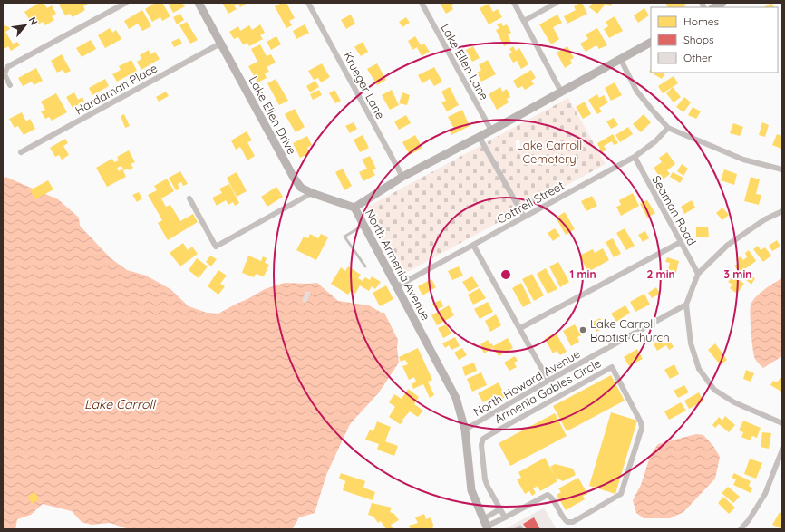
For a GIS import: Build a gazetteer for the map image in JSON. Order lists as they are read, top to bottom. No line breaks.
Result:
{"streets":{"main road":["Lake Ellen Drive","North Armenia Avenue"],"street":["Lake Ellen Lane","Krueger Lane","Hardaman Place","Cottrell Street","Seaman Road","North Howard Avenue","Armenia Gables Circle"]},"crossings":[["Lake Ellen Lane","North Armenia Avenue"],["Krueger Lane","North Armenia Avenue"],["Hardaman Place","Lake Ellen Drive"],["Lake Ellen Drive","North Armenia Avenue"],["Cottrell Street","Seaman Road"],["Cottrell Street","North Armenia Avenue"],["North Armenia Avenue","North Howard Avenue"],["North Armenia Avenue","Armenia Gables Circle"]],"water":["Lake Carroll"],"parks":["Lake Carroll Cemetery"],"places":["Lake Carroll Baptist Church"],"legend":["Homes","Shops","Other"],"north":"top right","rings":["1 min","2 min","3 min"]}
